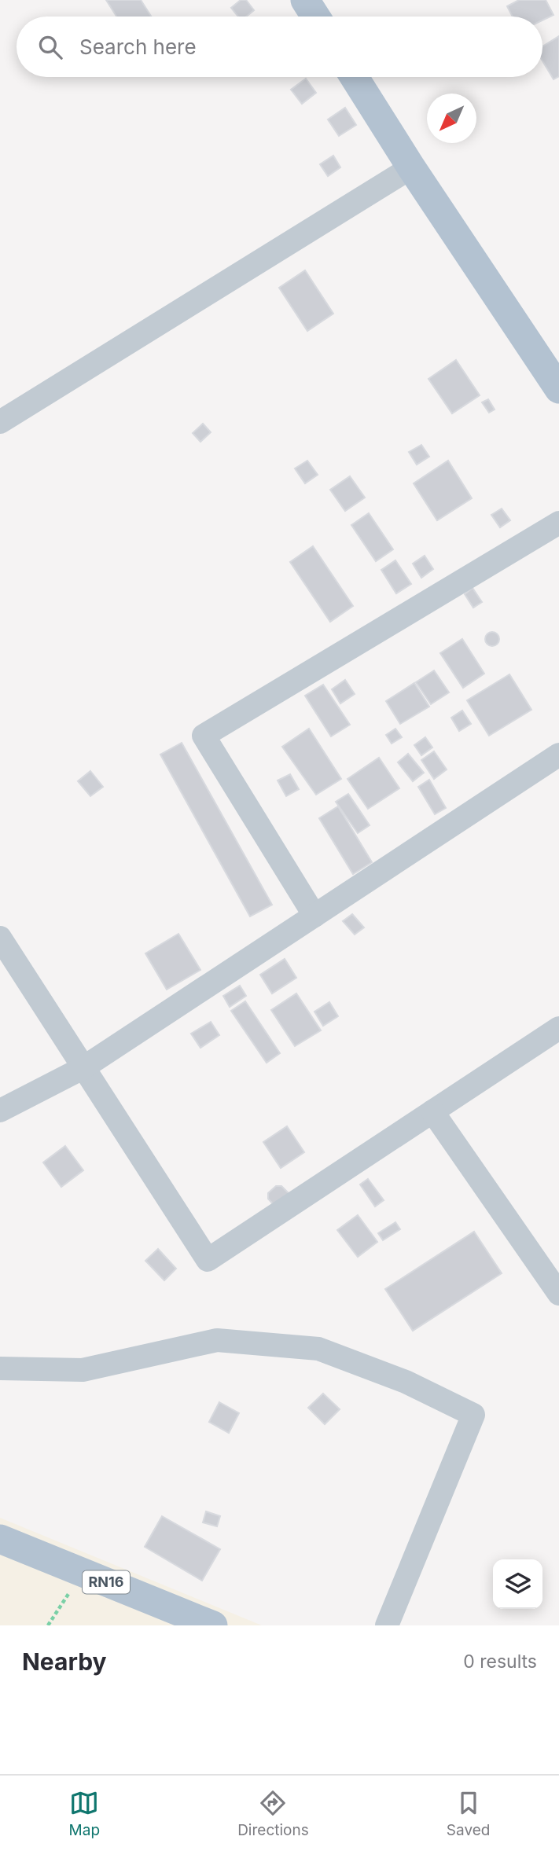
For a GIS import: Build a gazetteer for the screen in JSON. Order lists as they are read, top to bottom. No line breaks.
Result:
{"streets":{"main road":["RN16"]},"north":"bottom left","page":{"search":"Search here","heading":["Nearby","0 results"],"nav":["Map","Directions","Saved"]}}
